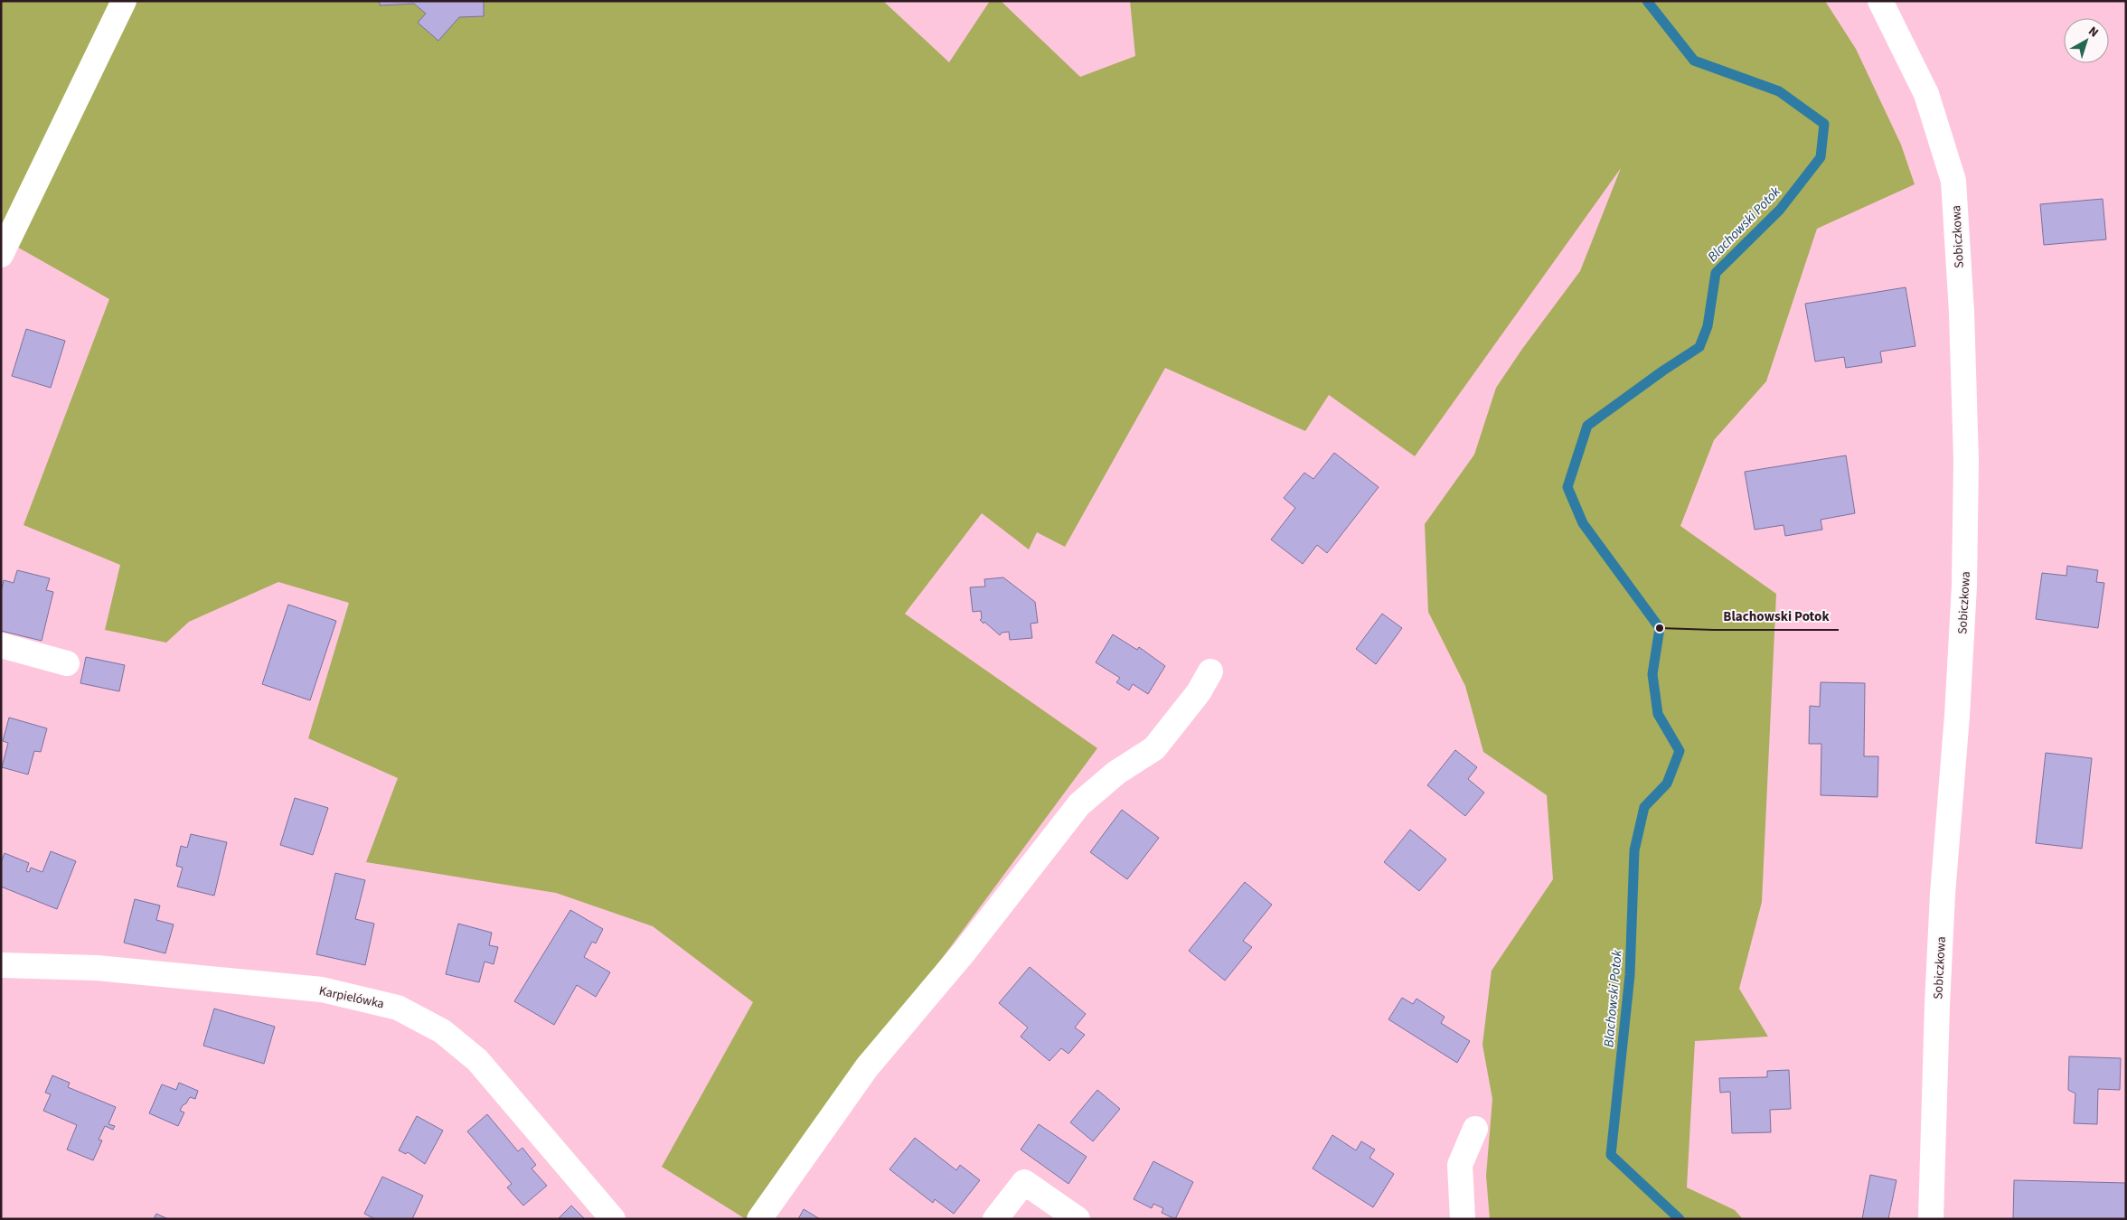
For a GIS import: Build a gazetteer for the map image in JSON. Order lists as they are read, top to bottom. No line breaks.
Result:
{"streets":{"street":["Sobiczkowa","Karpielówka"]},"water":["Blachowski Potok"],"places":["Blachowski Potok"],"north":"top right"}
